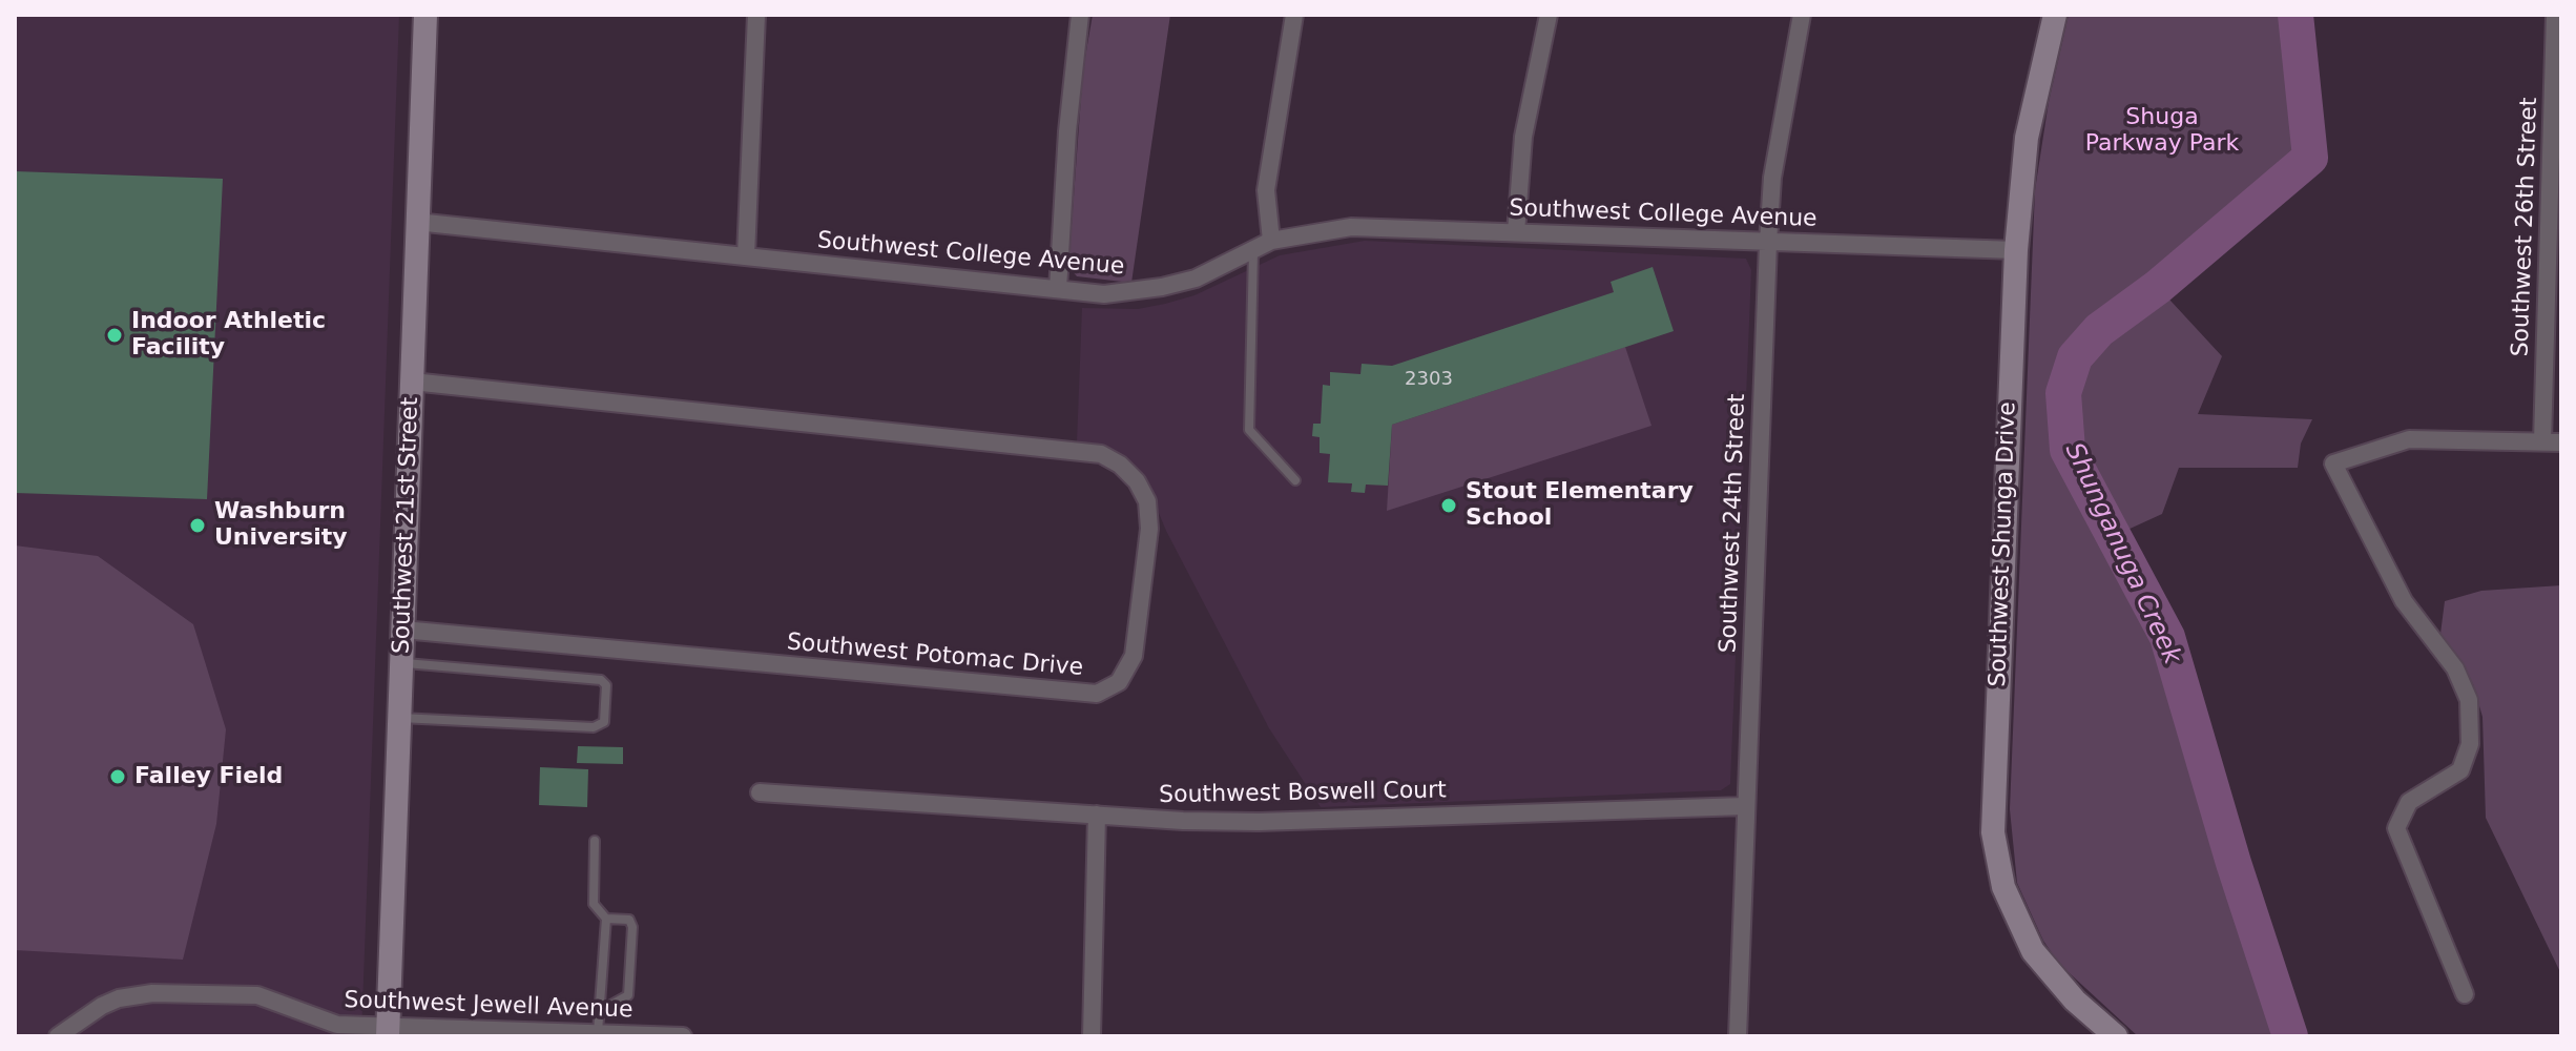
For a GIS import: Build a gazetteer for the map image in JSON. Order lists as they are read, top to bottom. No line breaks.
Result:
{"streets":{"street":["Southwest College Avenue","Southwest 26th Street","Southwest 24th Street","Southwest 21st Street","Southwest Shunga Drive","Southwest Potomac Drive","Southwest Boswell Court","Southwest Jewell Avenue"]},"crossings":[["Southwest College Avenue","Southwest 24th Street"],["Southwest College Avenue","Southwest 21st Street"],["Southwest College Avenue","Southwest Shunga Drive"],["Southwest 24th Street","Southwest Boswell Court"],["Southwest 21st Street","Southwest Potomac Drive"],["Southwest 21st Street","Southwest Jewell Avenue"]],"water":["Shunganuga Creek"],"parks":["Shuga Parkway Park"],"places":["Indoor Athletic Facility","Stout Elementary School","Washburn University","Falley Field"],"house_numbers":["2303"]}
